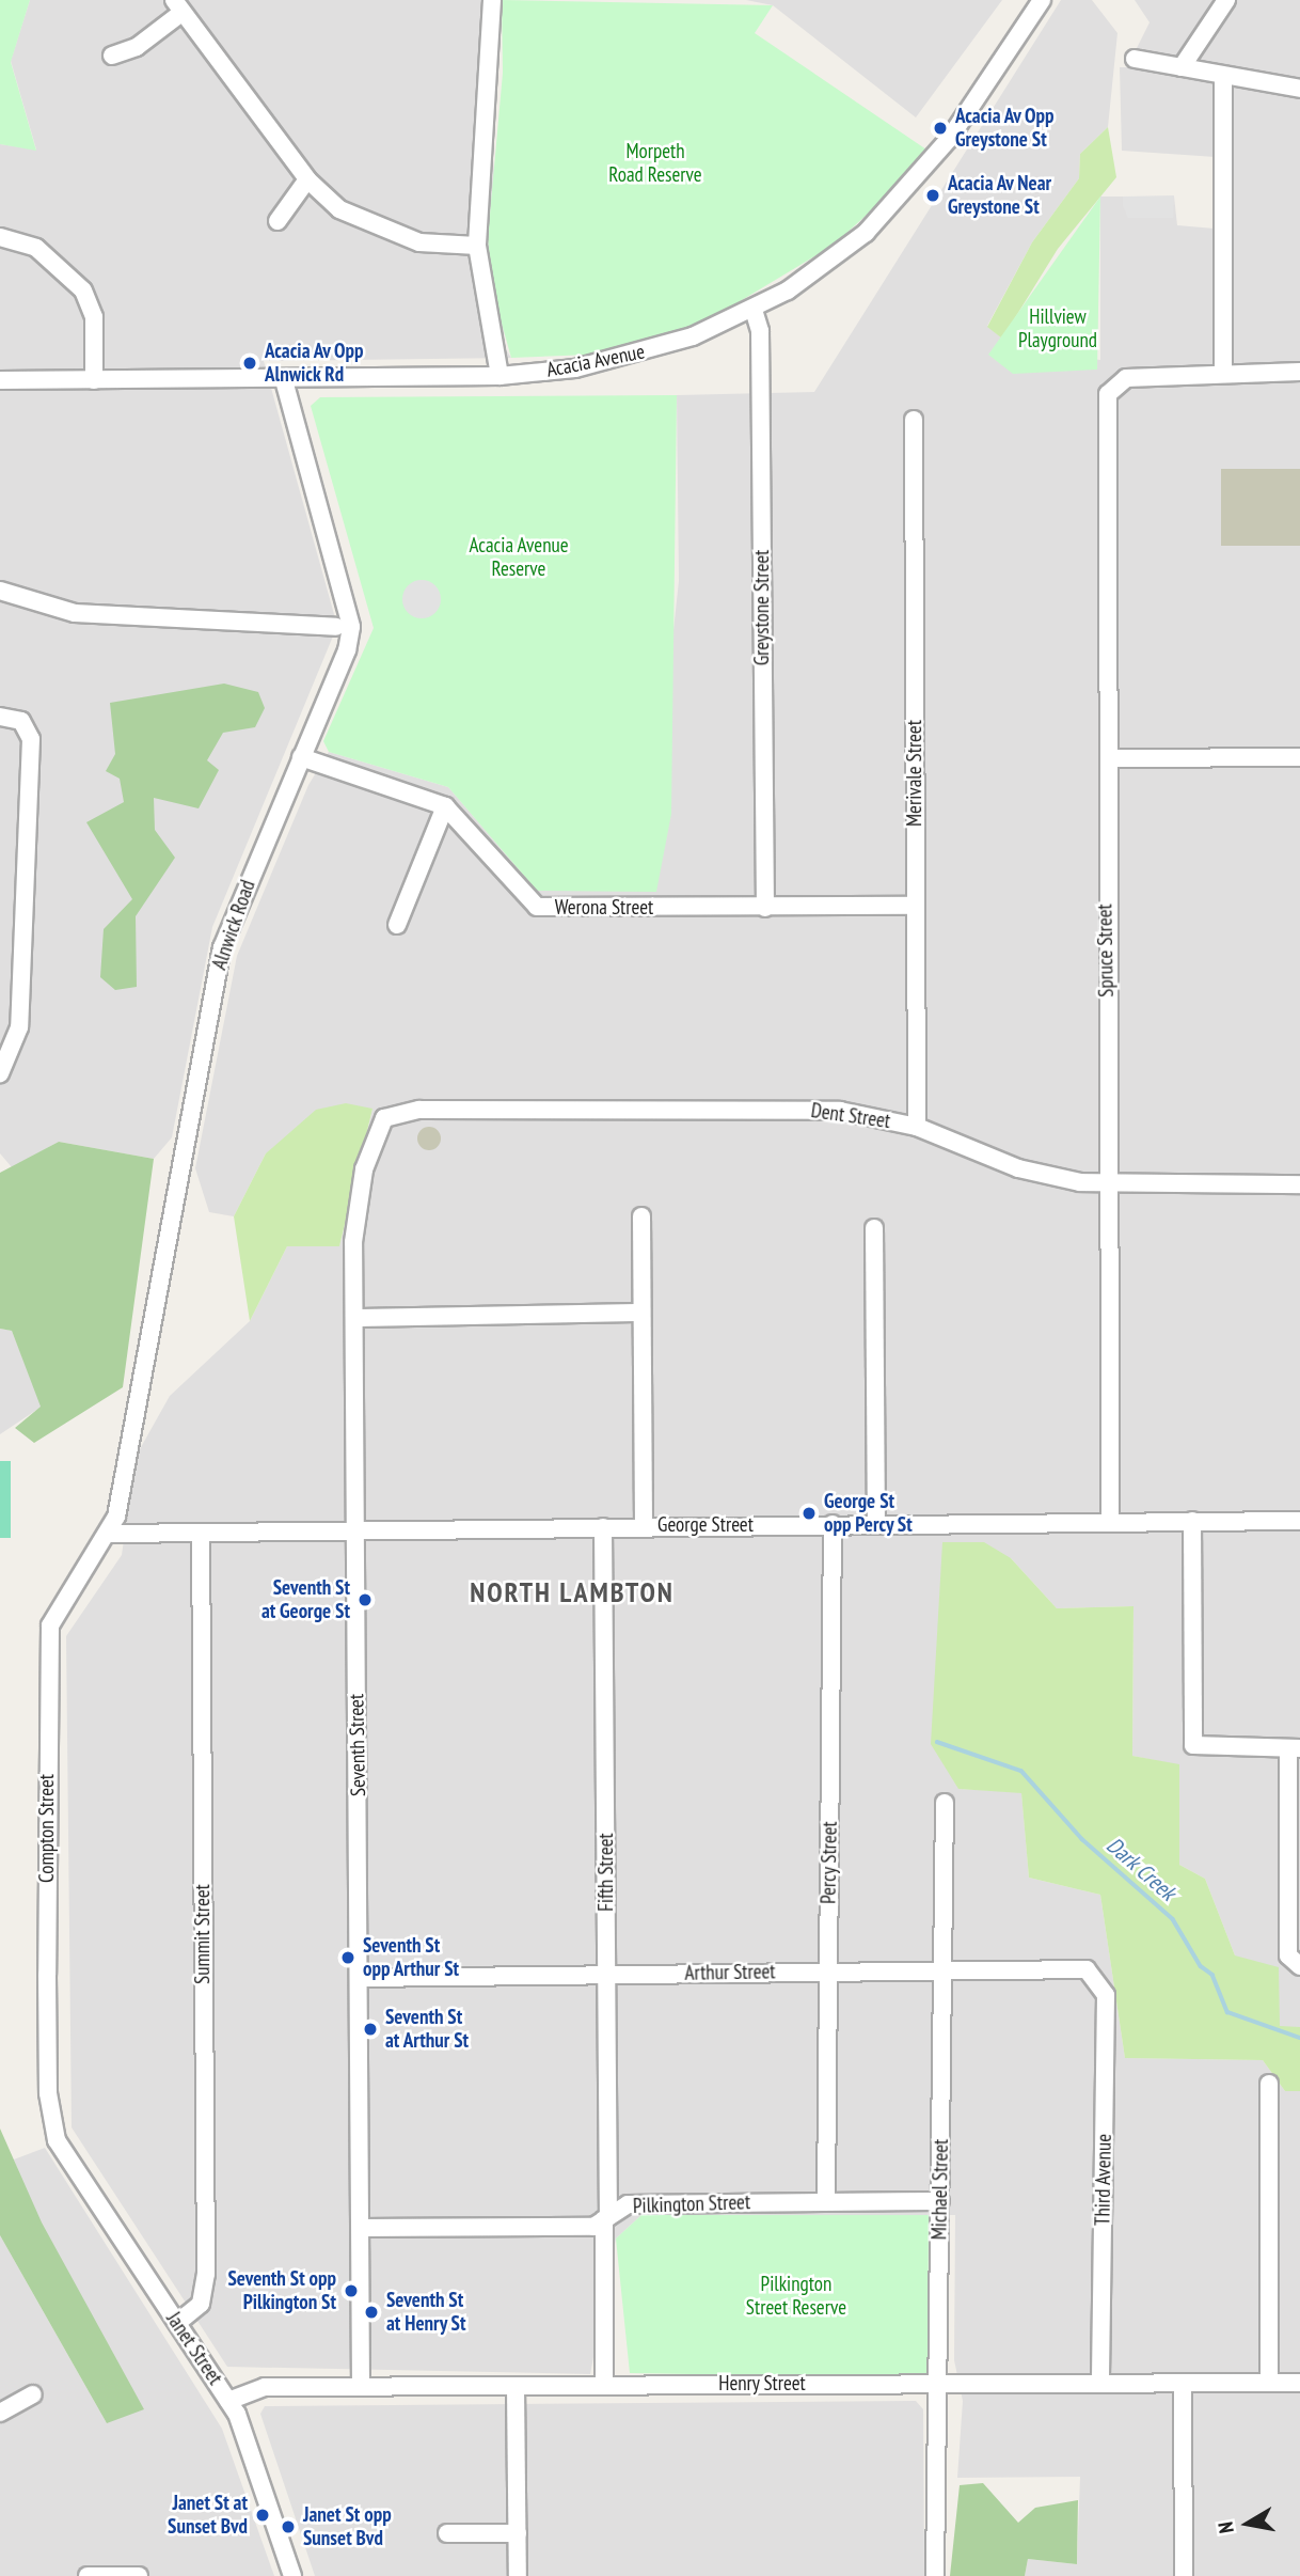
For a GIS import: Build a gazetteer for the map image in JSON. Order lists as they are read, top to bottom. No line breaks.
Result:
{"streets":{"street":["Acacia Avenue","Greystone Street","Merivale Street","Werona Street","Alnwick Road","Spruce Street","Dent Street","George Street","Seventh Street","Compton Street","Percy Street","Fifth Street","Summit Street","Arthur Street","Third Avenue","Michael Street","Pilkington Street","Janet Street","Henry Street"]},"crossings":[["Acacia Avenue","Greystone Street"],["Acacia Avenue","Alnwick Road"],["Greystone Street","Werona Street"],["Merivale Street","Werona Street"],["Merivale Street","Dent Street"],["Werona Street","Alnwick Road"],["Alnwick Road","George Street"],["Alnwick Road","Compton Street"],["Spruce Street","Dent Street"],["Spruce Street","George Street"],["Dent Street","Seventh Street"],["George Street","Seventh Street"],["George Street","Compton Street"],["George Street","Percy Street"],["George Street","Fifth Street"],["George Street","Summit Street"],["Seventh Street","Arthur Street"],["Seventh Street","Pilkington Street"],["Seventh Street","Henry Street"],["Compton Street","Janet Street"],["Percy Street","Arthur Street"],["Percy Street","Pilkington Street"],["Fifth Street","Arthur Street"],["Fifth Street","Pilkington Street"],["Fifth Street","Henry Street"],["Summit Street","Janet Street"],["Arthur Street","Third Avenue"],["Arthur Street","Michael Street"],["Third Avenue","Henry Street"],["Michael Street","Pilkington Street"],["Michael Street","Henry Street"],["Janet Street","Henry Street"]],"districts":["NORTH LAMBTON"],"water":["Dark Creek"],"parks":["Morpeth Road Reserve","Hillview Playground","Acacia Avenue Reserve","Pilkington Street Reserve"],"places":["Acacia Av Opp Greystone St","Acacia Av Near Greystone St","Acacia Av Opp Alnwick Rd","George St opp Percy St","Seventh St at George St","Seventh St opp Arthur St","Seventh St at Arthur St","Seventh St opp Pilkington St","Seventh St at Henry St","Janet St at Sunset Bvd","Janet St opp Sunset Bvd"],"north":"left"}
